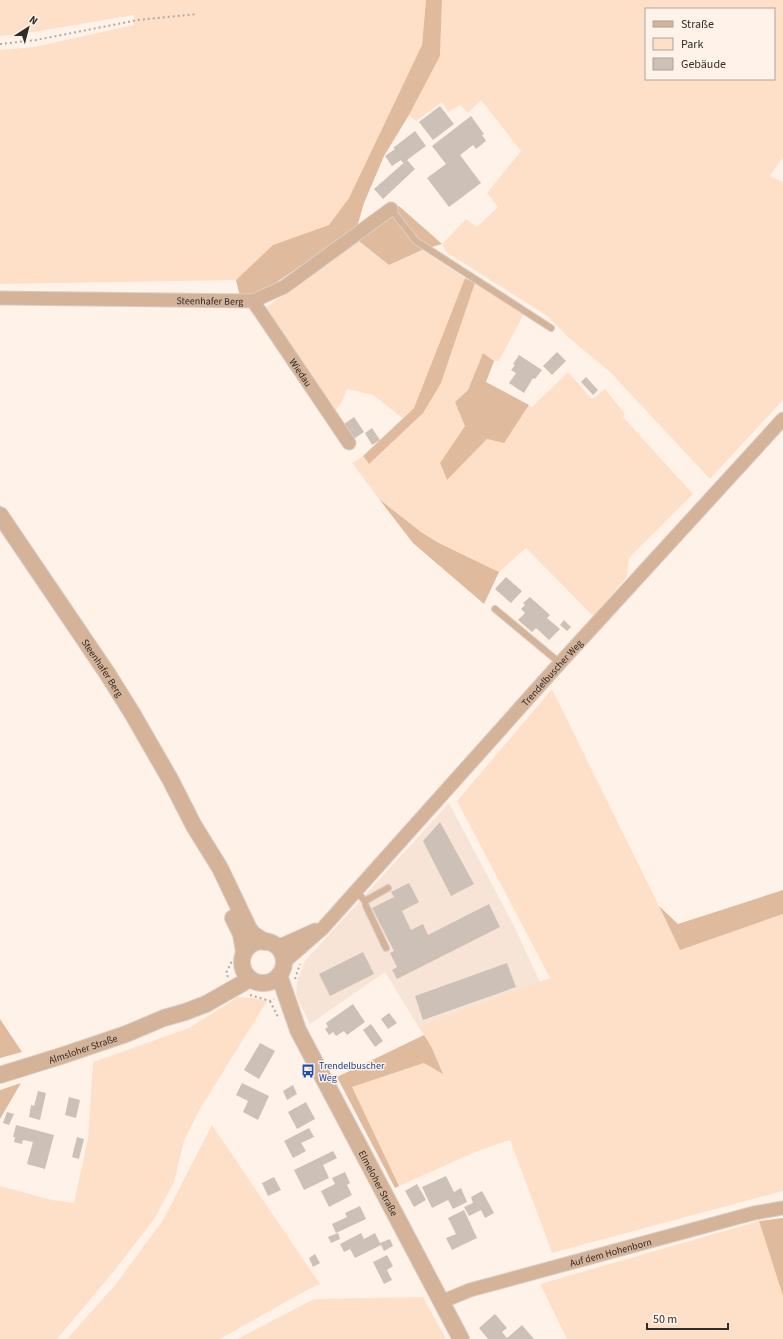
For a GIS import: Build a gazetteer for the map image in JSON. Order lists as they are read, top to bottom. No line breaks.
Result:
{"streets":{"street":["Steenhafer Berg","Wiedau","Trendelbuscher Weg","Almsloher Straße","Elmeloher Straße","Auf dem Hohenborn"]},"crossings":[["Steenhafer Berg","Wiedau"],["Steenhafer Berg","Trendelbuscher Weg"],["Steenhafer Berg","Almsloher Straße"],["Steenhafer Berg","Elmeloher Straße"],["Trendelbuscher Weg","Almsloher Straße"],["Trendelbuscher Weg","Elmeloher Straße"],["Almsloher Straße","Elmeloher Straße"],["Elmeloher Straße","Auf dem Hohenborn"]],"places":{"bus stop":["Trendelbuscher Weg"]},"legend":["Straße","Park","Gebäude"],"scale_bar":"50 m","north":"top right"}
